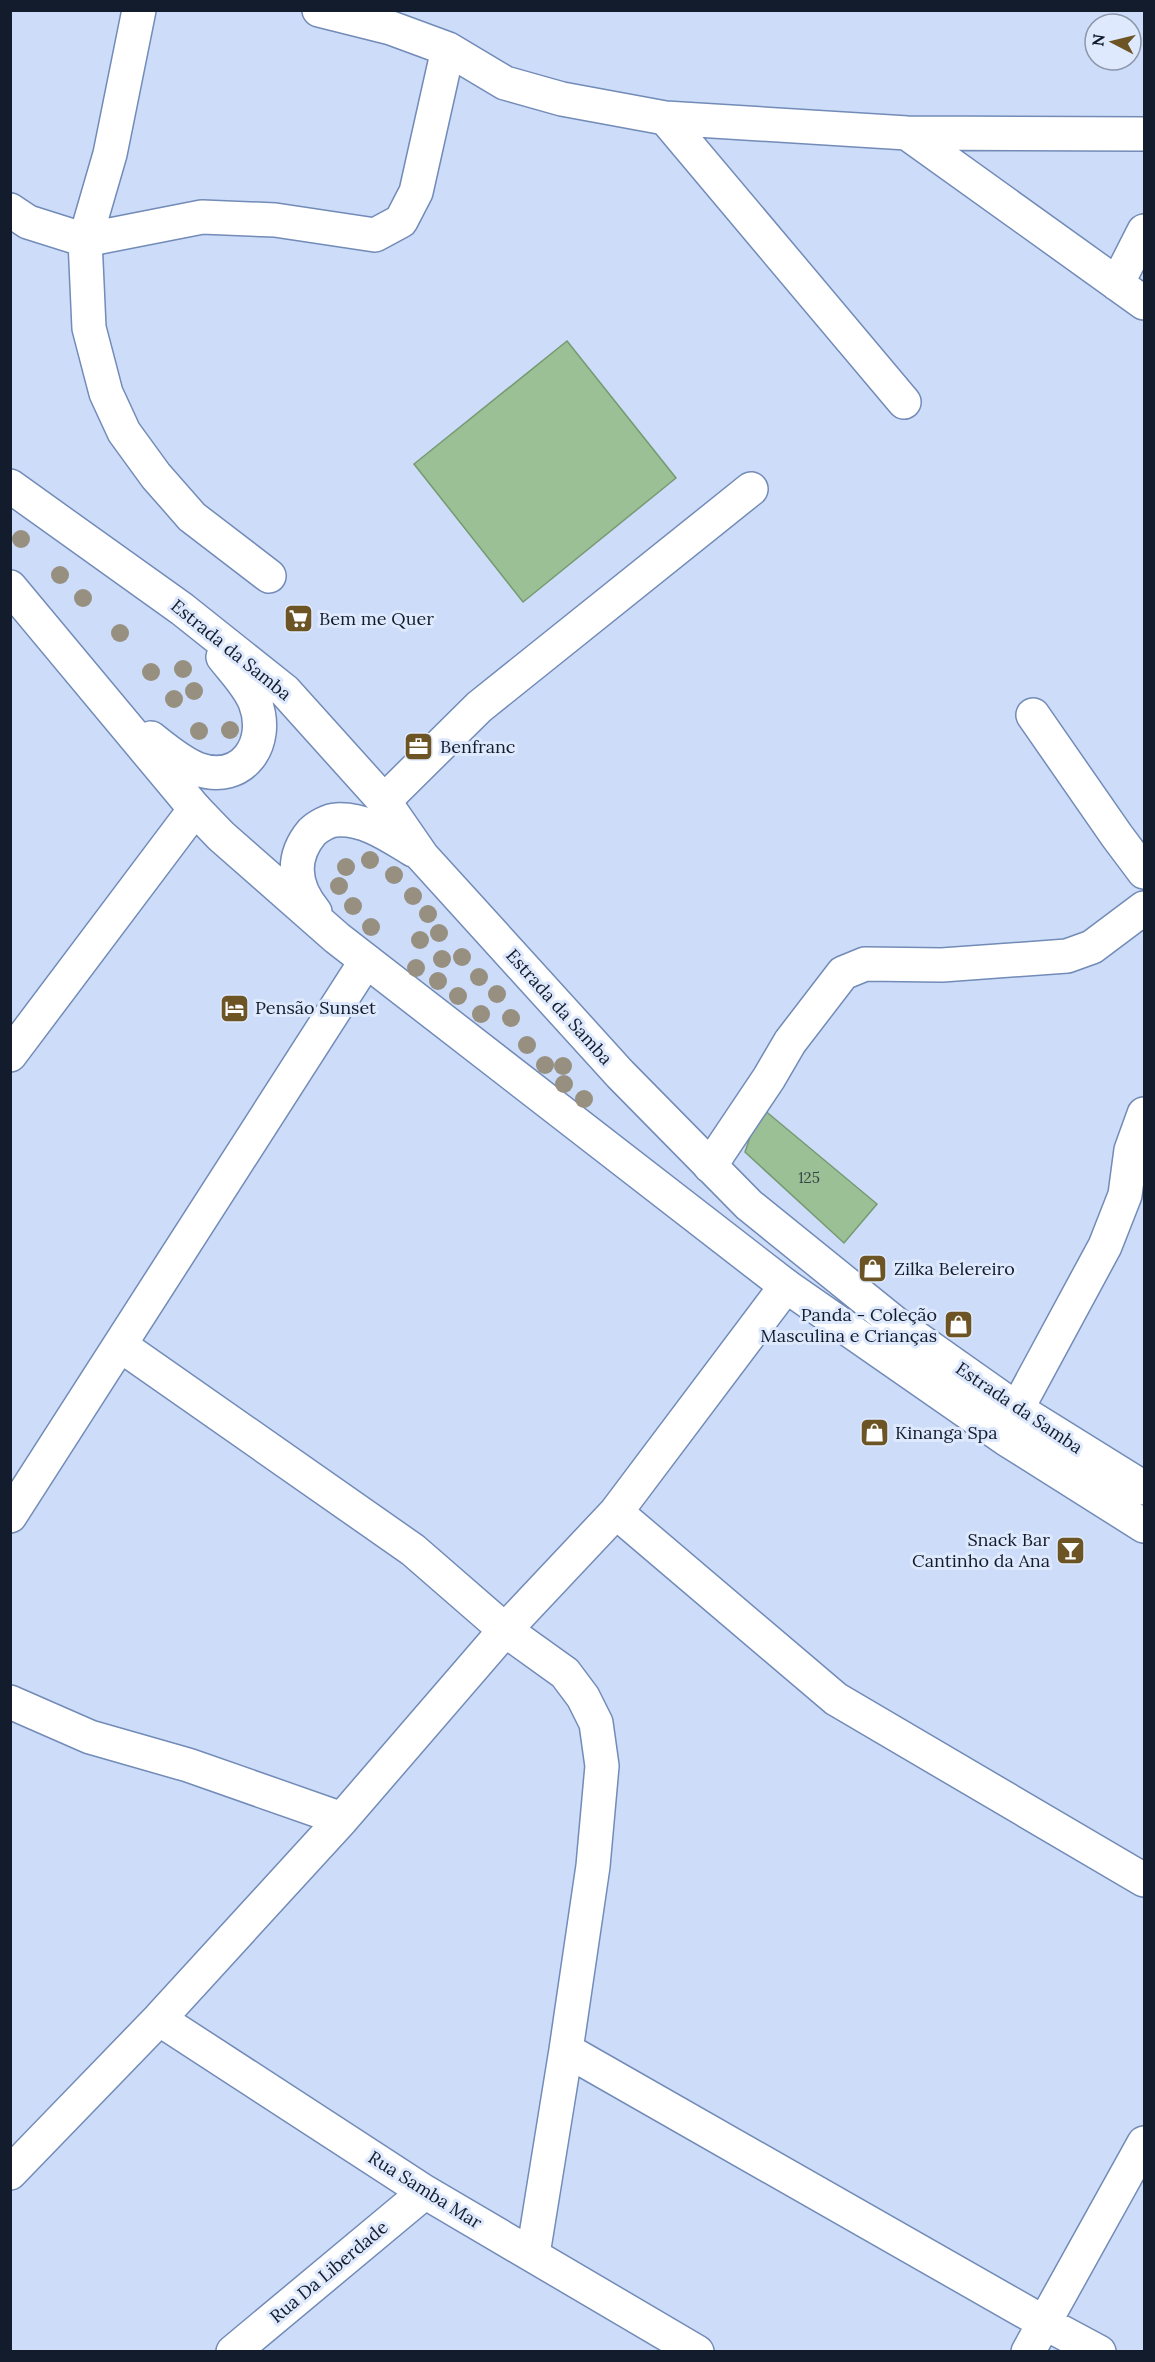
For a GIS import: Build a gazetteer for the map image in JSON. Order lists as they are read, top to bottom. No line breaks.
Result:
{"streets":{"street":["Estrada da Samba","Rua Samba Mar","Rua Da Liberdade"]},"crossings":[["Rua Samba Mar","Rua Da Liberdade"]],"places":{"supermarket":["Bem me Quer"],"office":["Benfranc"],"hotel":["Pensão Sunset"],"shop":["Zilka Belereiro","Panda - Coleção Masculina e Crianças","Kinanga Spa"],"bar":["Snack Bar Cantinho da Ana"]},"house_numbers":["125"],"north":"left"}
